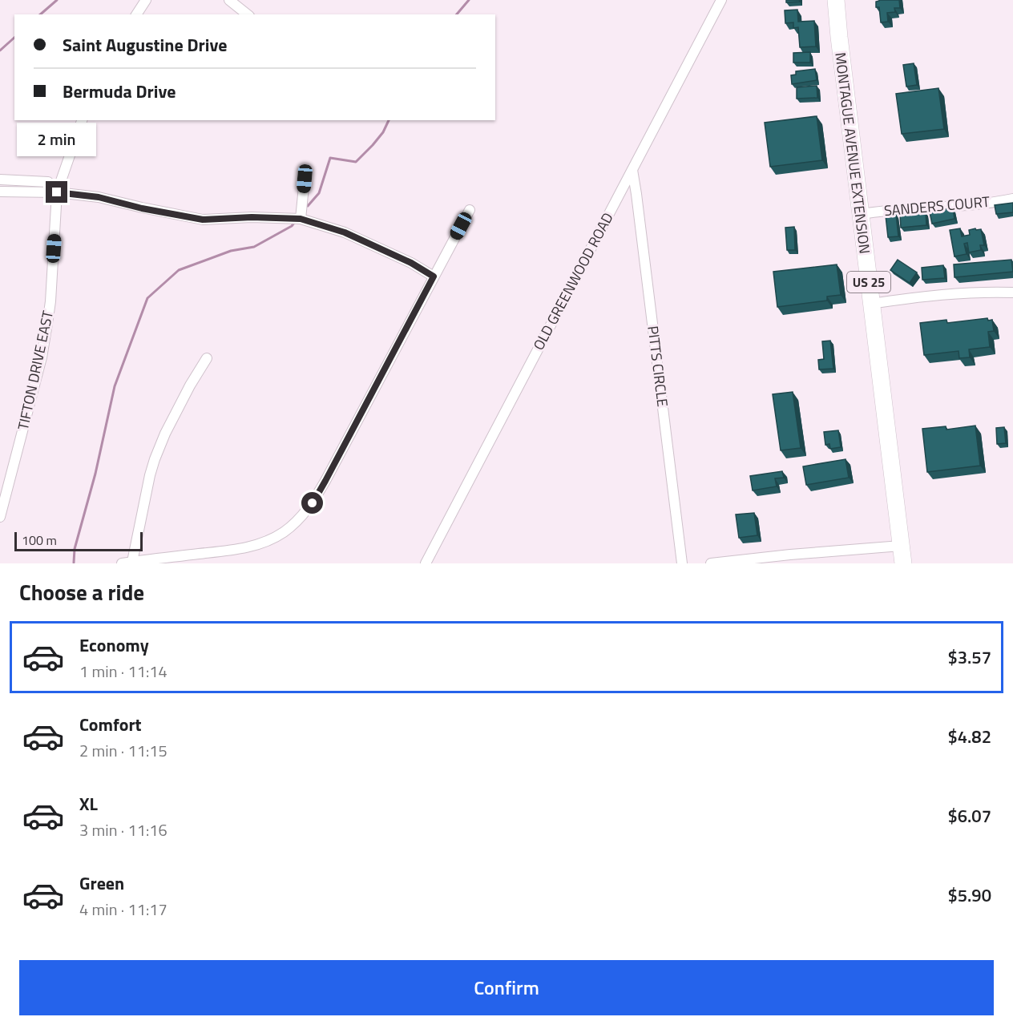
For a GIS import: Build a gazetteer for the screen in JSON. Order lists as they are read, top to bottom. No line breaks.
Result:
{"streets":{"highway":["MONTAGUE AVENUE EXTENSION","US 25"],"street":["SANDERS COURT","OLD GREENWOOD ROAD","PITTS CIRCLE","TIFTON DRIVE EAST"]},"crossings":[["MONTAGUE AVENUE EXTENSION","SANDERS COURT"],["OLD GREENWOOD ROAD","PITTS CIRCLE"]],"scale_bar":"100 m","page":{"banner":["Saint Augustine Drive","Bermuda Drive"],"bubble":"2 min","scale":"100 m","heading":"Choose a ride","list":[{"name":"Economy","note":"1 min · 11:14","value":"$3.57"},{"name":"Comfort","note":"2 min · 11:15","value":"$4.82"},{"name":"XL","note":"3 min · 11:16","value":"$6.07"},{"name":"Green","note":"4 min · 11:17","value":"$5.90"}],"buttons":"Confirm"}}
